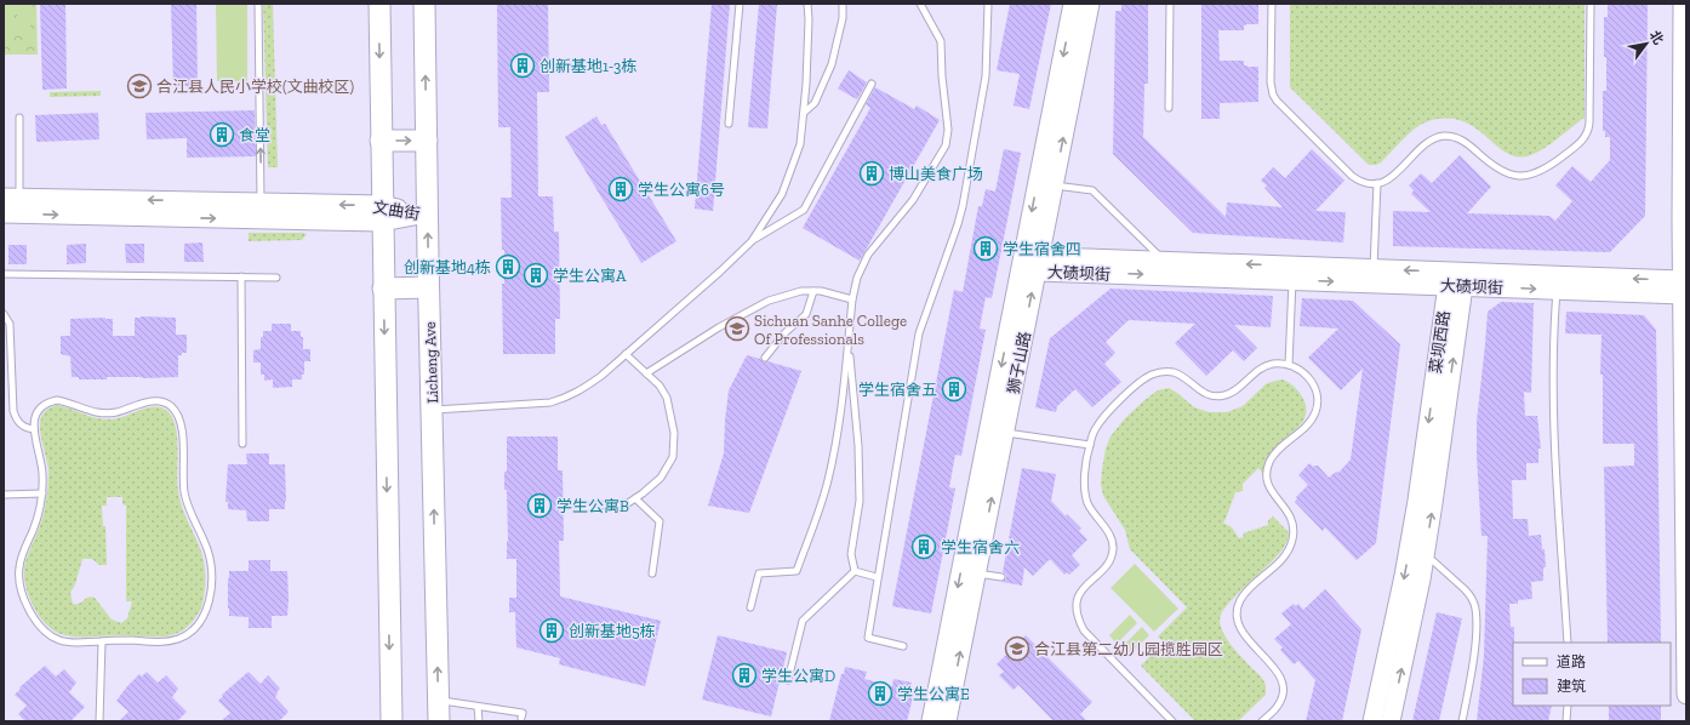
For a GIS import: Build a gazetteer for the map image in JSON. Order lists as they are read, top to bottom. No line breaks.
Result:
{"streets":{"main road":["Licheng Ave"],"street":["文曲街","大碛坝街","菜坝西路","狮子山路"]},"crossings":[["文曲街","Licheng Ave"],["大碛坝街","菜坝西路"],["大碛坝街","狮子山路"]],"places":{"building":["创新基地1-3栋","食堂","博山美食广场","学生公寓6号","学生宿舍四","创新基地4栋","学生公寓A","学生宿舍五","学生公寓B","学生宿舍六","创新基地5栋","学生公寓D","学生公寓E"],"school or university":["合江县人民小学校(文曲校区)","Sichuan Sanhe College Of Professionals","合江县第二幼儿园揽胜园区"]},"legend":["道路","建筑"],"north":"top right"}
